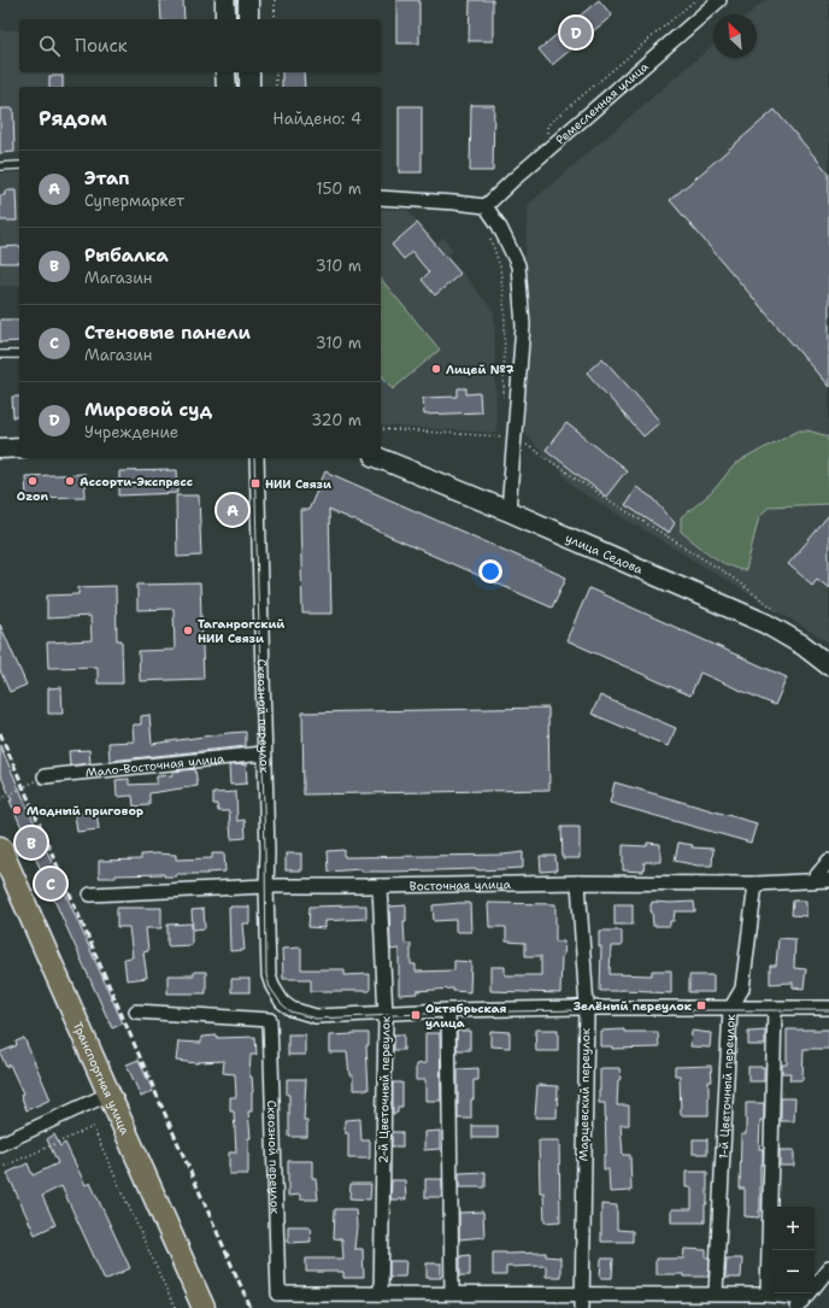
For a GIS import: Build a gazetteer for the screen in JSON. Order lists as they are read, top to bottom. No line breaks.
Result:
{"streets":{"main road":["улица Седова","Транспортная улица"],"street":["Ремесленная улица","Сквозной переулок","Мало-Восточная улица","Восточная улица","1-й Цветочный переулок","2-й Цветочный переулок","Марцевский переулок"]},"crossings":[["Сквозной переулок","Мало-Восточная улица"],["Сквозной переулок","Восточная улица"],["Сквозной переулок","2-й Цветочный переулок"],["Восточная улица","1-й Цветочный переулок"],["Восточная улица","2-й Цветочный переулок"],["Восточная улица","Марцевский переулок"]],"places":{"other":["Лицей №7","Ozon","Ассорти-Экспресс","Таганрогский НИИ Связи","Модный приговор"],"transit":["НИИ Связи","Зелёный переулок","Октябрьская улица"]},"north":"top left","page":{"pins":["D","A","B","C"],"search":"Поиск","heading":["Рядом","Найдено: 4"],"list":[{"mark":"A","name":"Этап","note":"Супермаркет","value":"150 m"},{"mark":"B","name":"Рыбалка","note":"Магазин","value":"310 m"},{"mark":"C","name":"Стеновые панели","note":"Магазин","value":"310 m"},{"mark":"D","name":"Мировой суд","note":"Учреждение","value":"320 m"}],"map_buttons":["+","−"]}}
